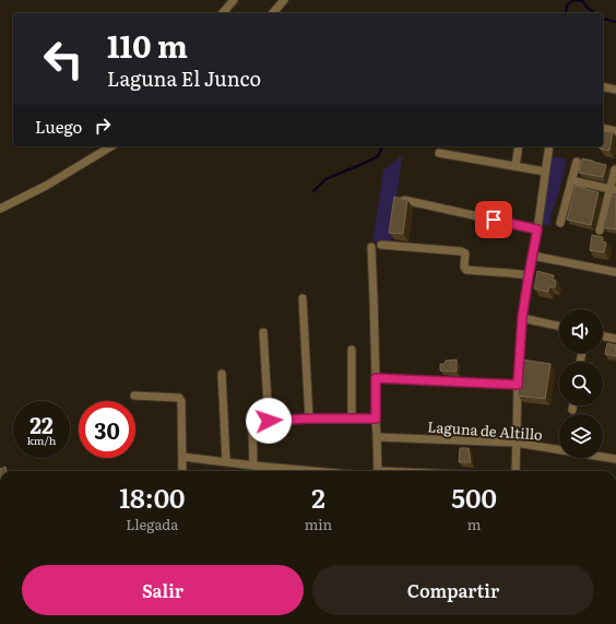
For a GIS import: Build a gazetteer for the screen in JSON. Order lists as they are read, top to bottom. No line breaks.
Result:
{"streets":{"street":["Laguna de Altillo"]},"page":{"turn":["110 m","Laguna El Junco"],"then":"Luego","speed":"22 km/h","limit":"30","eta":["18:00","Llegada","2","min","500","m"],"buttons":["Salir","Compartir"]}}
